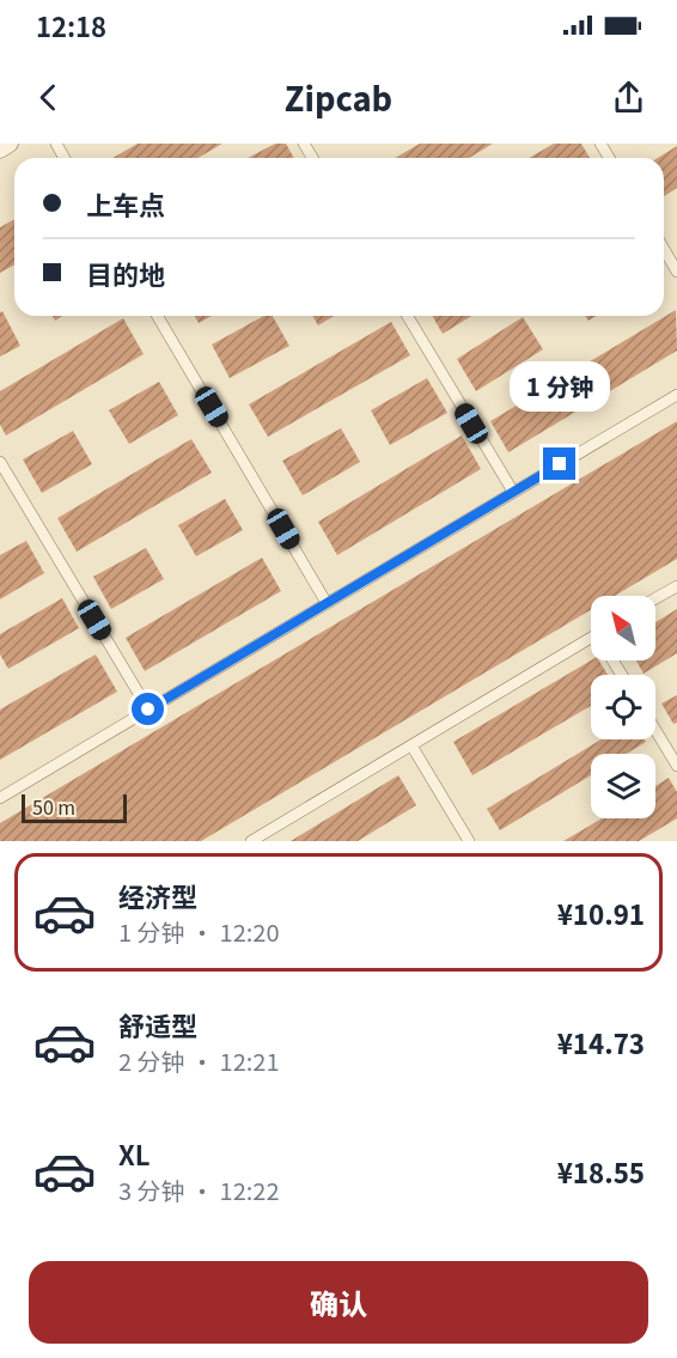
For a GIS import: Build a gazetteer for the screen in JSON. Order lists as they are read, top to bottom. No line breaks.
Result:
{"scale_bar":"50 m","north":"top left","page":{"status":"12:18","header":"Zipcab","banner":["上车点","目的地"],"bubble":"1 分钟","scale":"50 m","list":[{"name":"经济型","note":"1 分钟 · 12:20","value":"¥10.91"},{"name":"舒适型","note":"2 分钟 · 12:21","value":"¥14.73"},{"name":"XL","note":"3 分钟 · 12:22","value":"¥18.55"}],"buttons":"确认"}}
